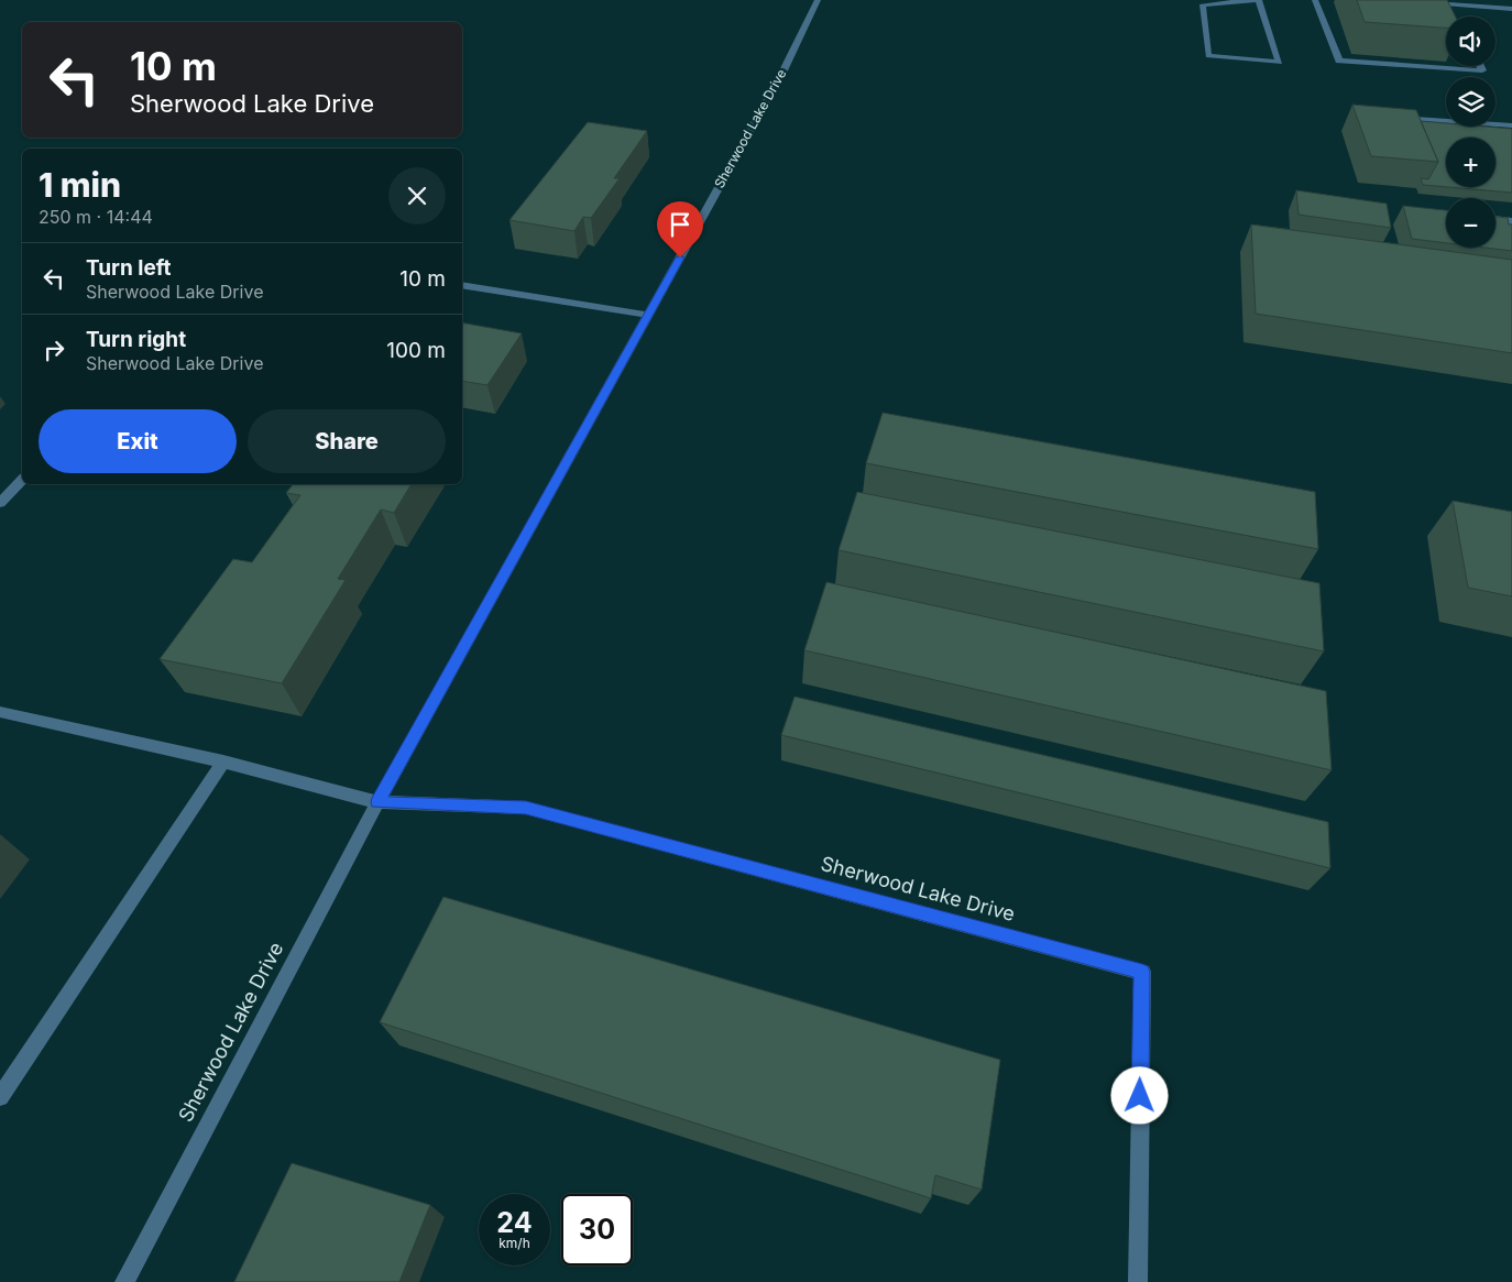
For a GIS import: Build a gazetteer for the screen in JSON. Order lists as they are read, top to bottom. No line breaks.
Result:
{"streets":{"street":["Sherwood Lake Drive"]},"page":{"map_buttons":["+","−"],"turn":["10 m","Sherwood Lake Drive"],"heading":["1 min","250 m · 14:44"],"list":[{"name":"Turn left","note":"Sherwood Lake Drive","value":"10 m"},{"name":"Turn right","note":"Sherwood Lake Drive","value":"100 m"}],"buttons":["Exit","Share"],"speed":"24 km/h","limit":"30"}}
